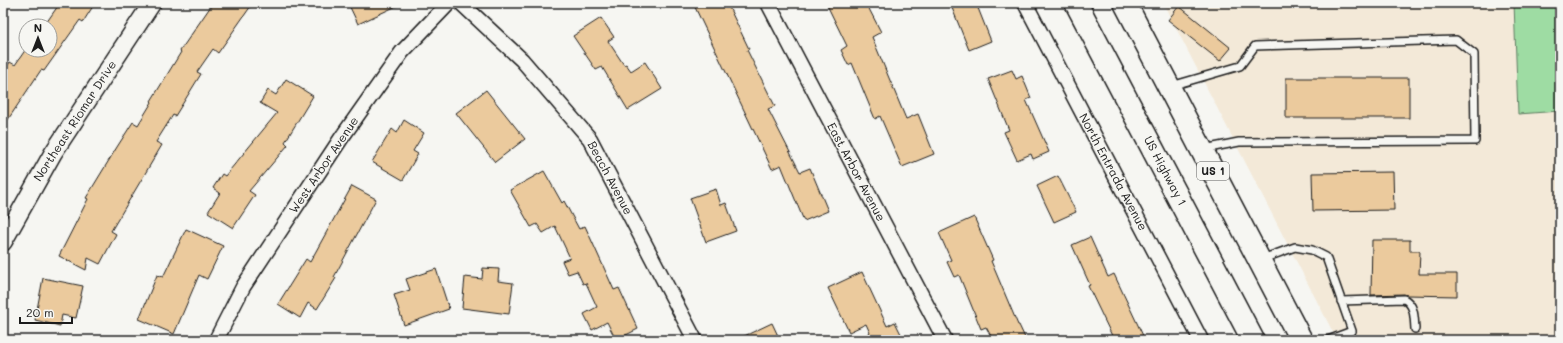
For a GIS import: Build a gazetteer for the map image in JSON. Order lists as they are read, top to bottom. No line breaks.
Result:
{"streets":{"main road":["US Highway 1","US 1"],"street":["Northeast Riomar Drive","West Arbor Avenue","East Arbor Avenue","North Entrada Avenue","Beach Avenue"]},"scale_bar":"20 m","north":"top"}
